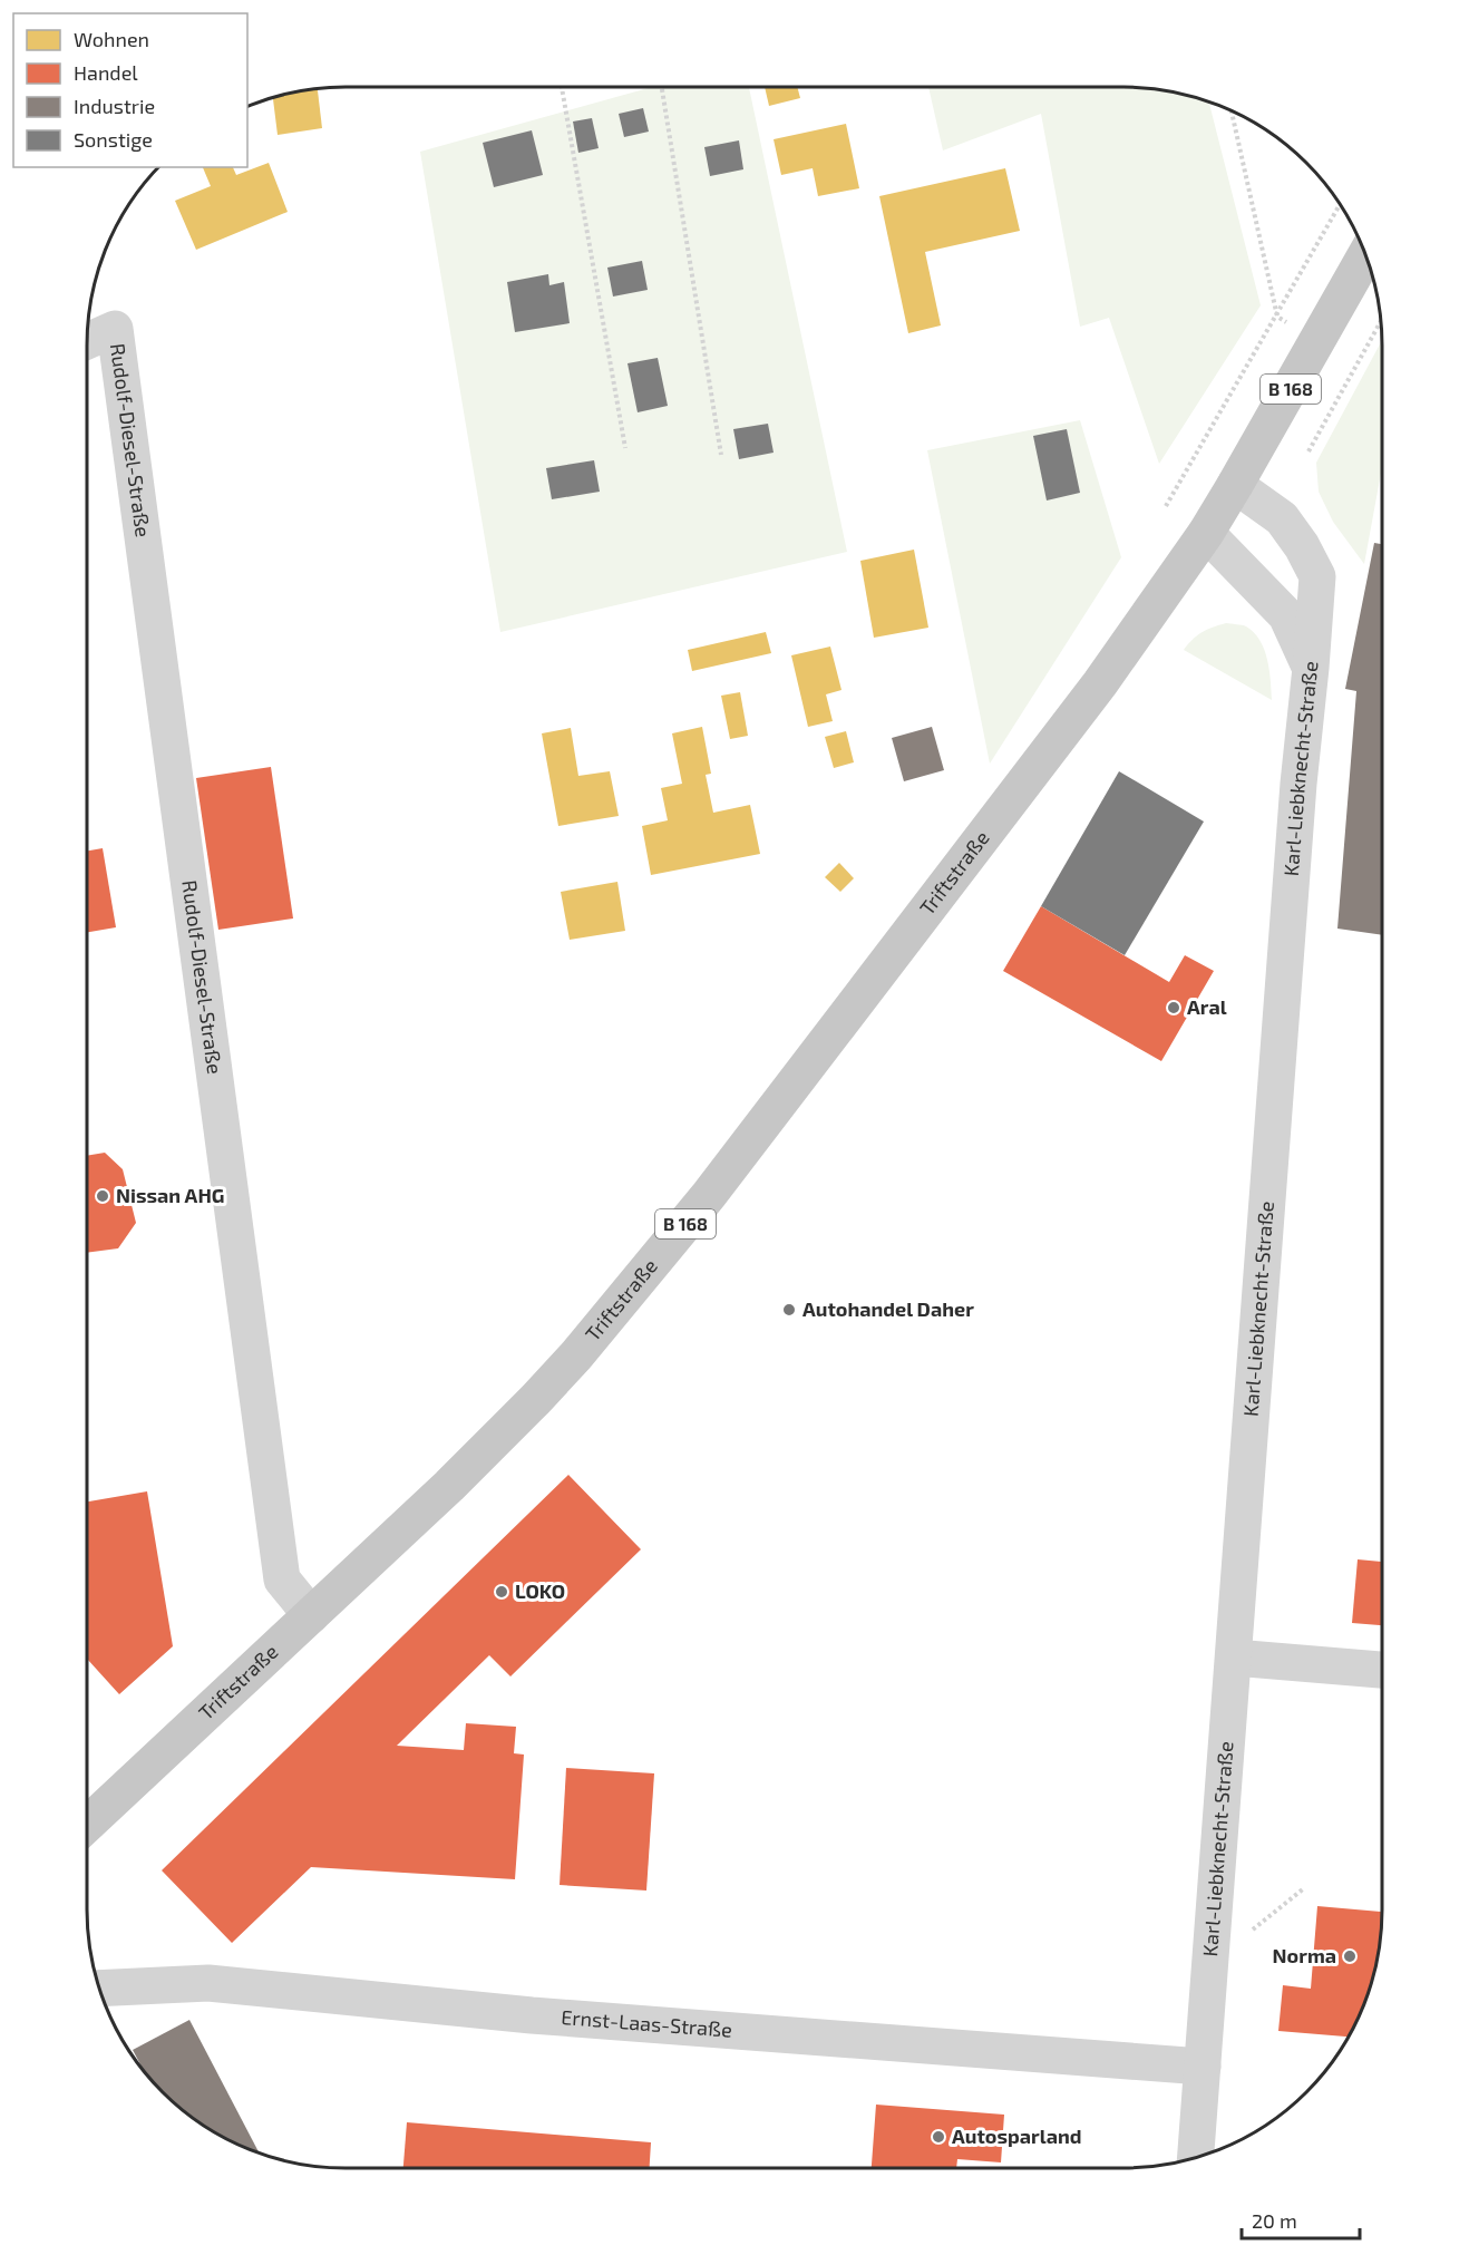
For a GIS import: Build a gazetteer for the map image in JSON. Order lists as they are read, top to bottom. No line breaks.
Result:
{"streets":{"main road":["B 168","Triftstraße"],"street":["Rudolf-Diesel-Straße","Karl-Liebknecht-Straße","Ernst-Laas-Straße"]},"crossings":[["B 168","Karl-Liebknecht-Straße"],["B 168","Triftstraße"],["Rudolf-Diesel-Straße","Triftstraße"],["Karl-Liebknecht-Straße","Ernst-Laas-Straße"]],"places":["Aral","Nissan AHG","Autohandel Daher","LOKO","Norma","Autosparland"],"legend":["Wohnen","Handel","Industrie","Sonstige"],"scale_bar":"20 m"}
